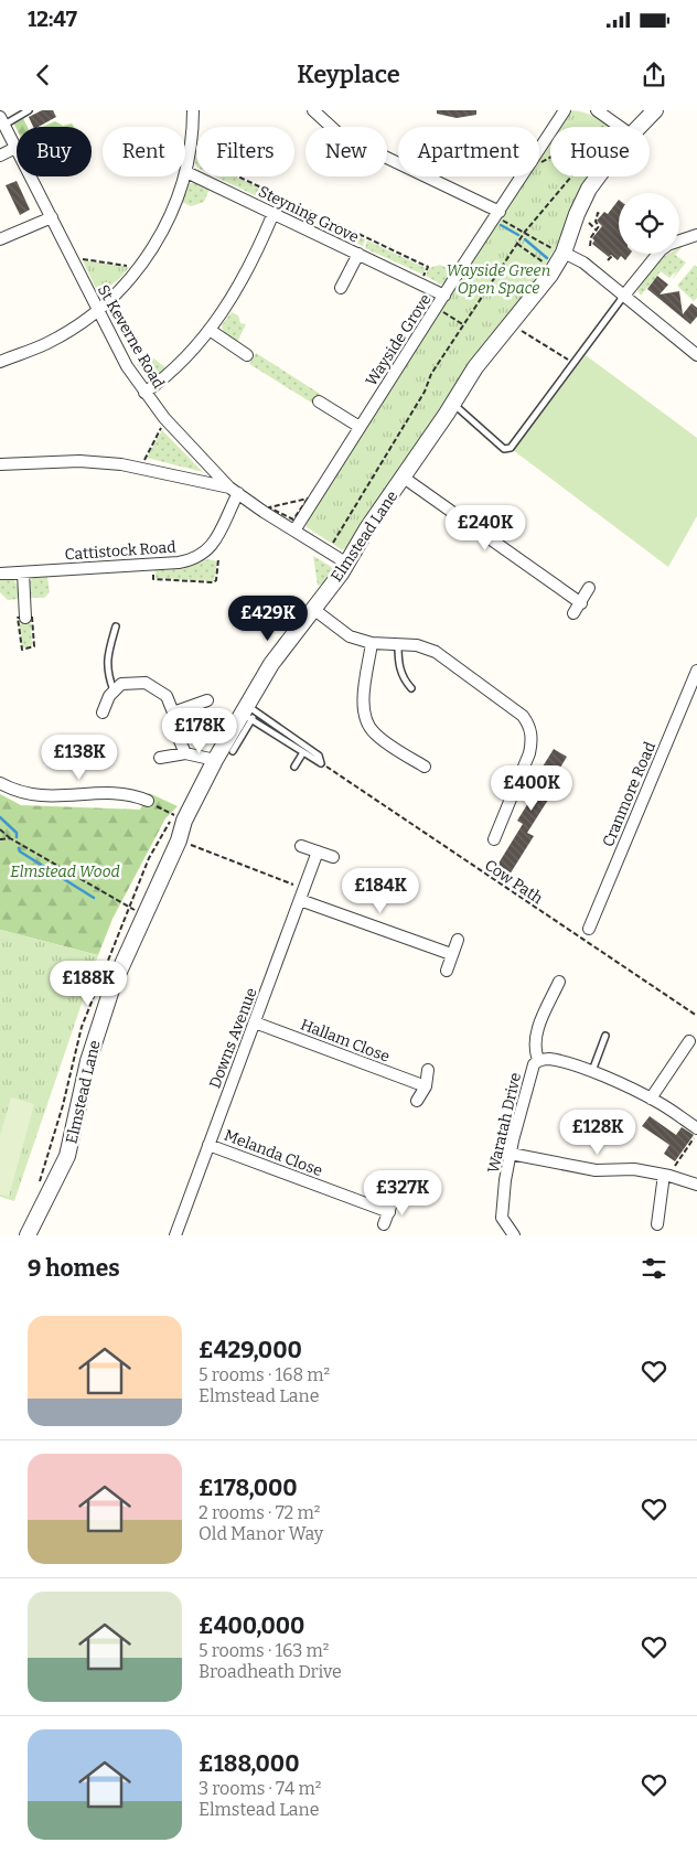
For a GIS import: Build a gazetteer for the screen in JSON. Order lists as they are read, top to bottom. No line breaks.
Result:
{"streets":{"street":["Steyning Grove","St Keverne Road","Wayside Grove","Elmstead Lane","Cattistock Road","Cranmore Road","Downs Avenue","Hallam Close","Waratah Drive","Melanda Close"],"path":["Cow Path"]},"crossings":[["Steyning Grove","Wayside Grove"],["St Keverne Road","Wayside Grove"],["St Keverne Road","Elmstead Lane"],["St Keverne Road","Cattistock Road"],["Downs Avenue","Hallam Close"],["Downs Avenue","Melanda Close"]],"parks":["Wayside Green Open Space","Elmstead Wood"],"page":{"status":"12:47","header":"Keyplace","chip":["Buy","Rent","Filters","New","Apartment","House"],"price":["£240K","£429K","£178K","£138K","£400K","£184K","£188K","£128K","£327K"],"heading":"9 homes","list":[{"name":"£429,000","note":"5 rooms · 168 m² · Elmstead Lane"},{"name":"£178,000","note":"2 rooms · 72 m² · Old Manor Way"},{"name":"£400,000","note":"5 rooms · 163 m² · Broadheath Drive"},{"name":"£188,000","note":"3 rooms · 74 m² · Elmstead Lane"}]}}
